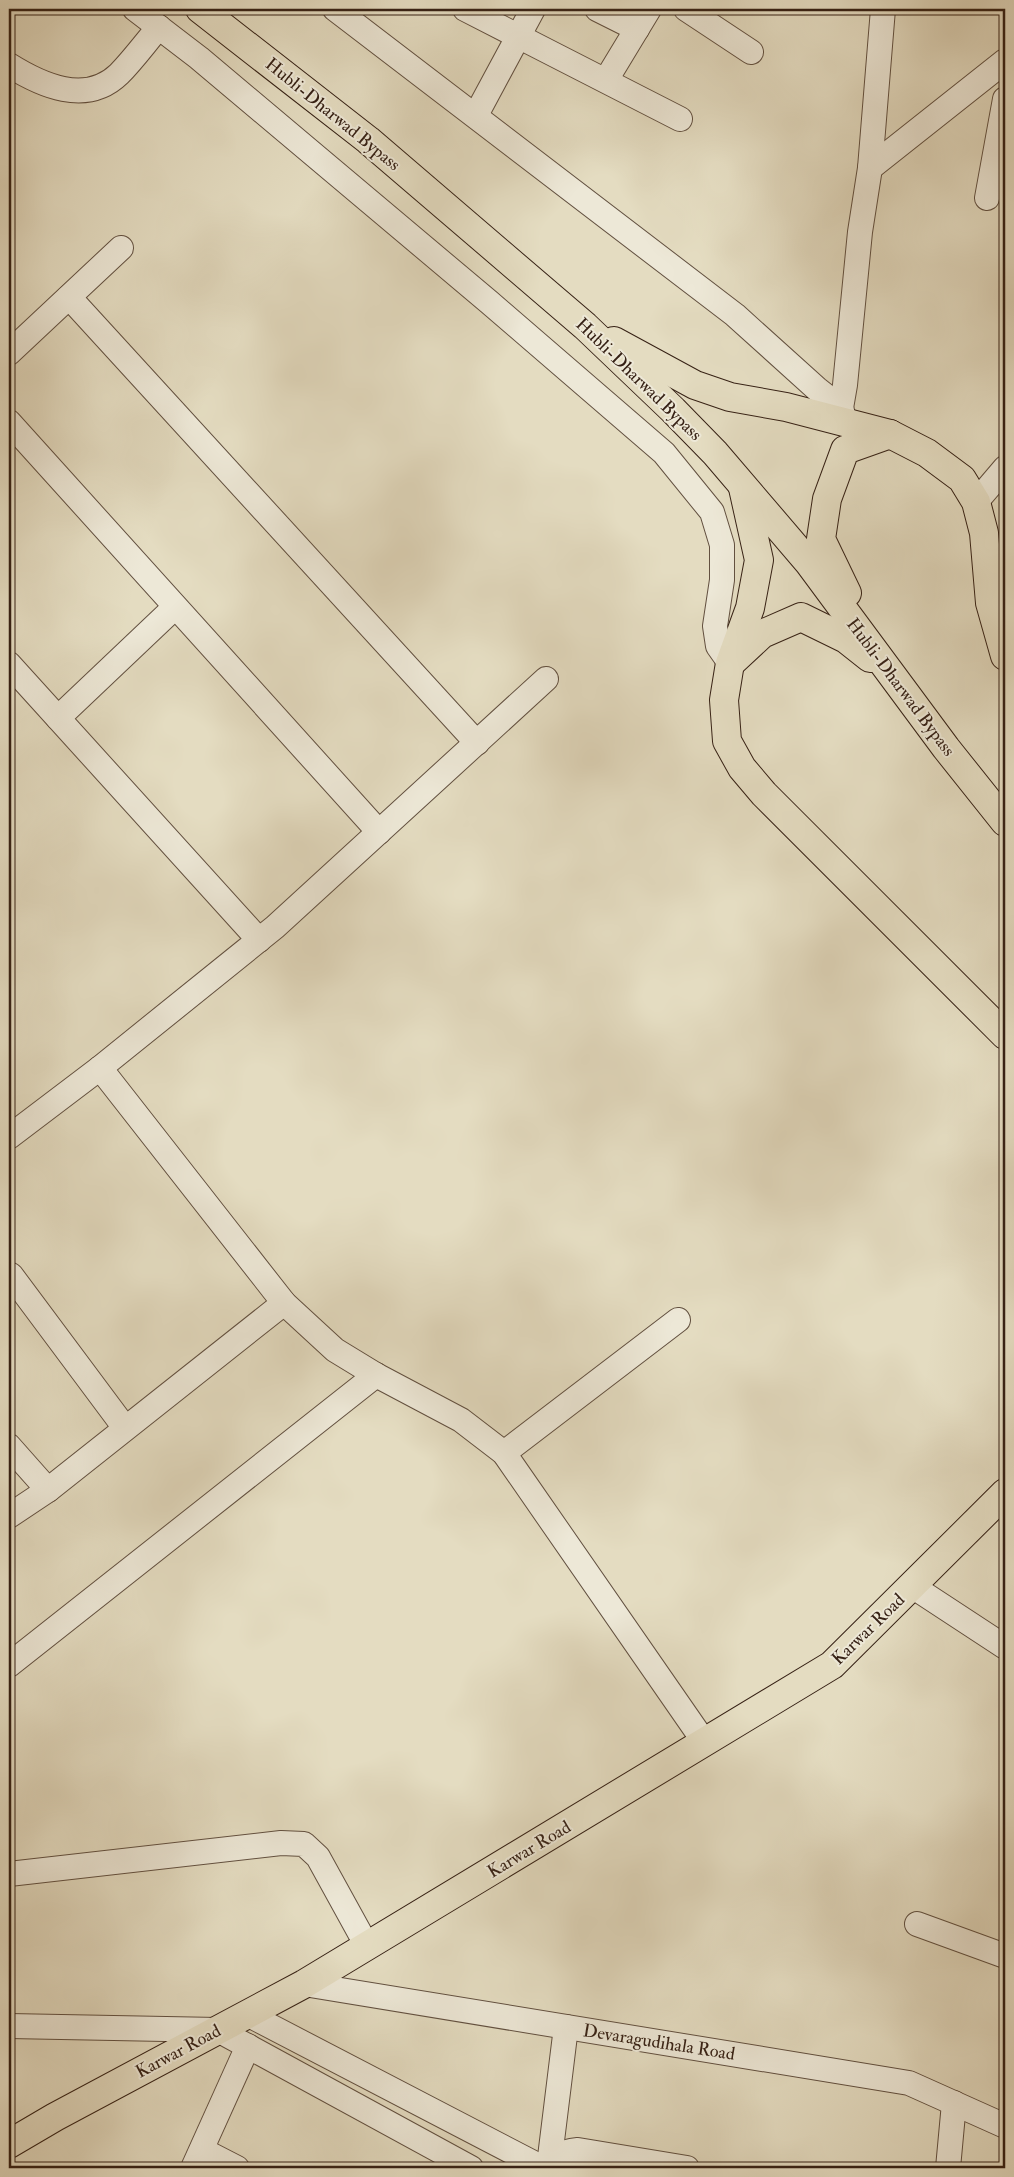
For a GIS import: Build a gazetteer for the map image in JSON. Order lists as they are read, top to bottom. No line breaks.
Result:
{"streets":{"highway":["Hubli-Dharwad Bypass","Karwar Road"],"street":["Devaragudihala Road"]},"crossings":[["Karwar Road","Devaragudihala Road"]]}
